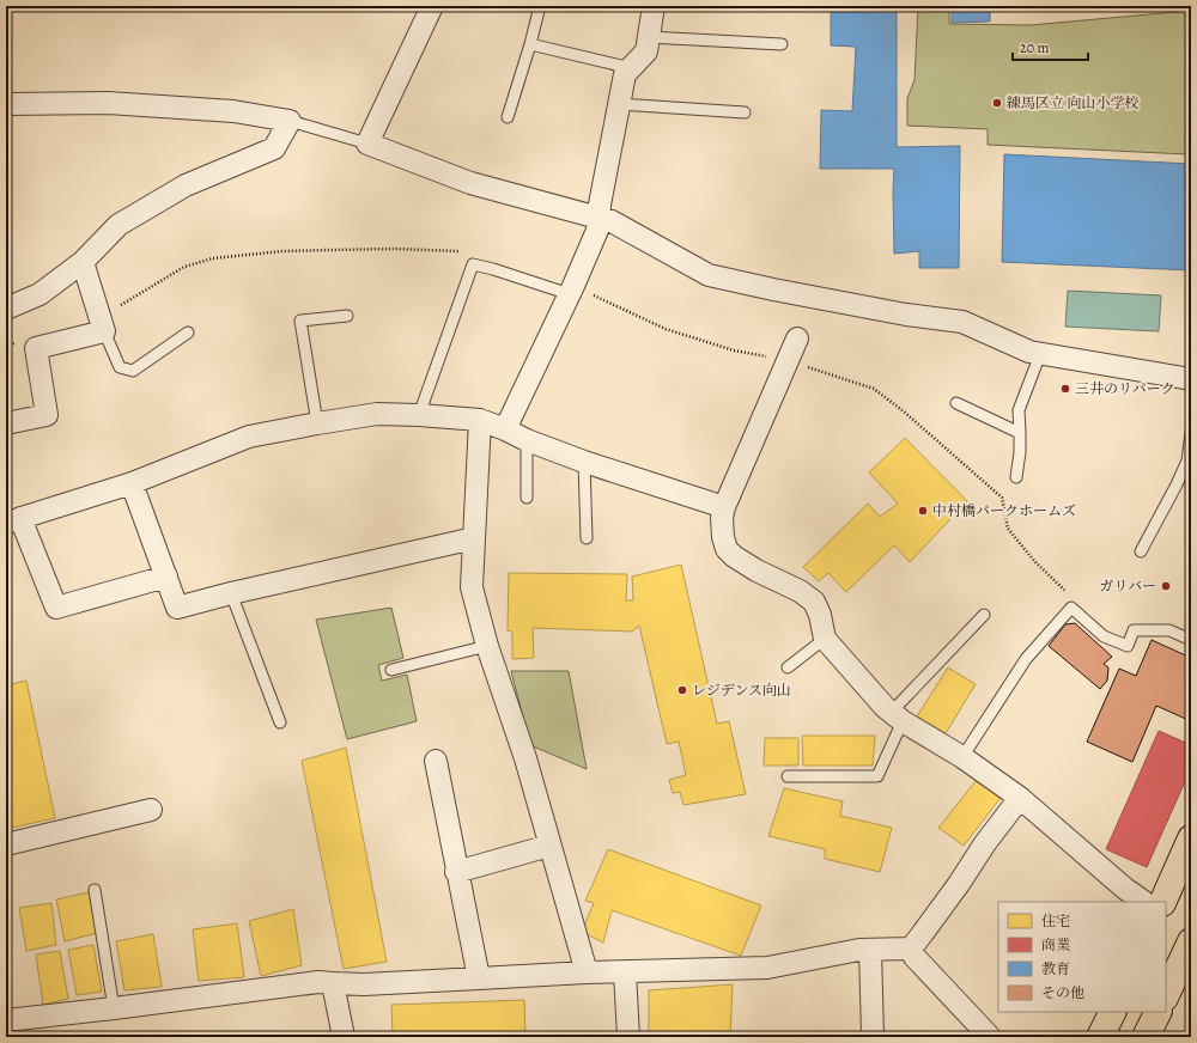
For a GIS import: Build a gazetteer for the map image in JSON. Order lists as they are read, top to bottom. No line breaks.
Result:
{"places":["練馬区立 向山小学校","三井のリパーク","中村橋パークホームズ","ガリバー","レジデンス向山"],"legend":["住宅","商業","教育","その他"],"scale_bar":"20 m"}
